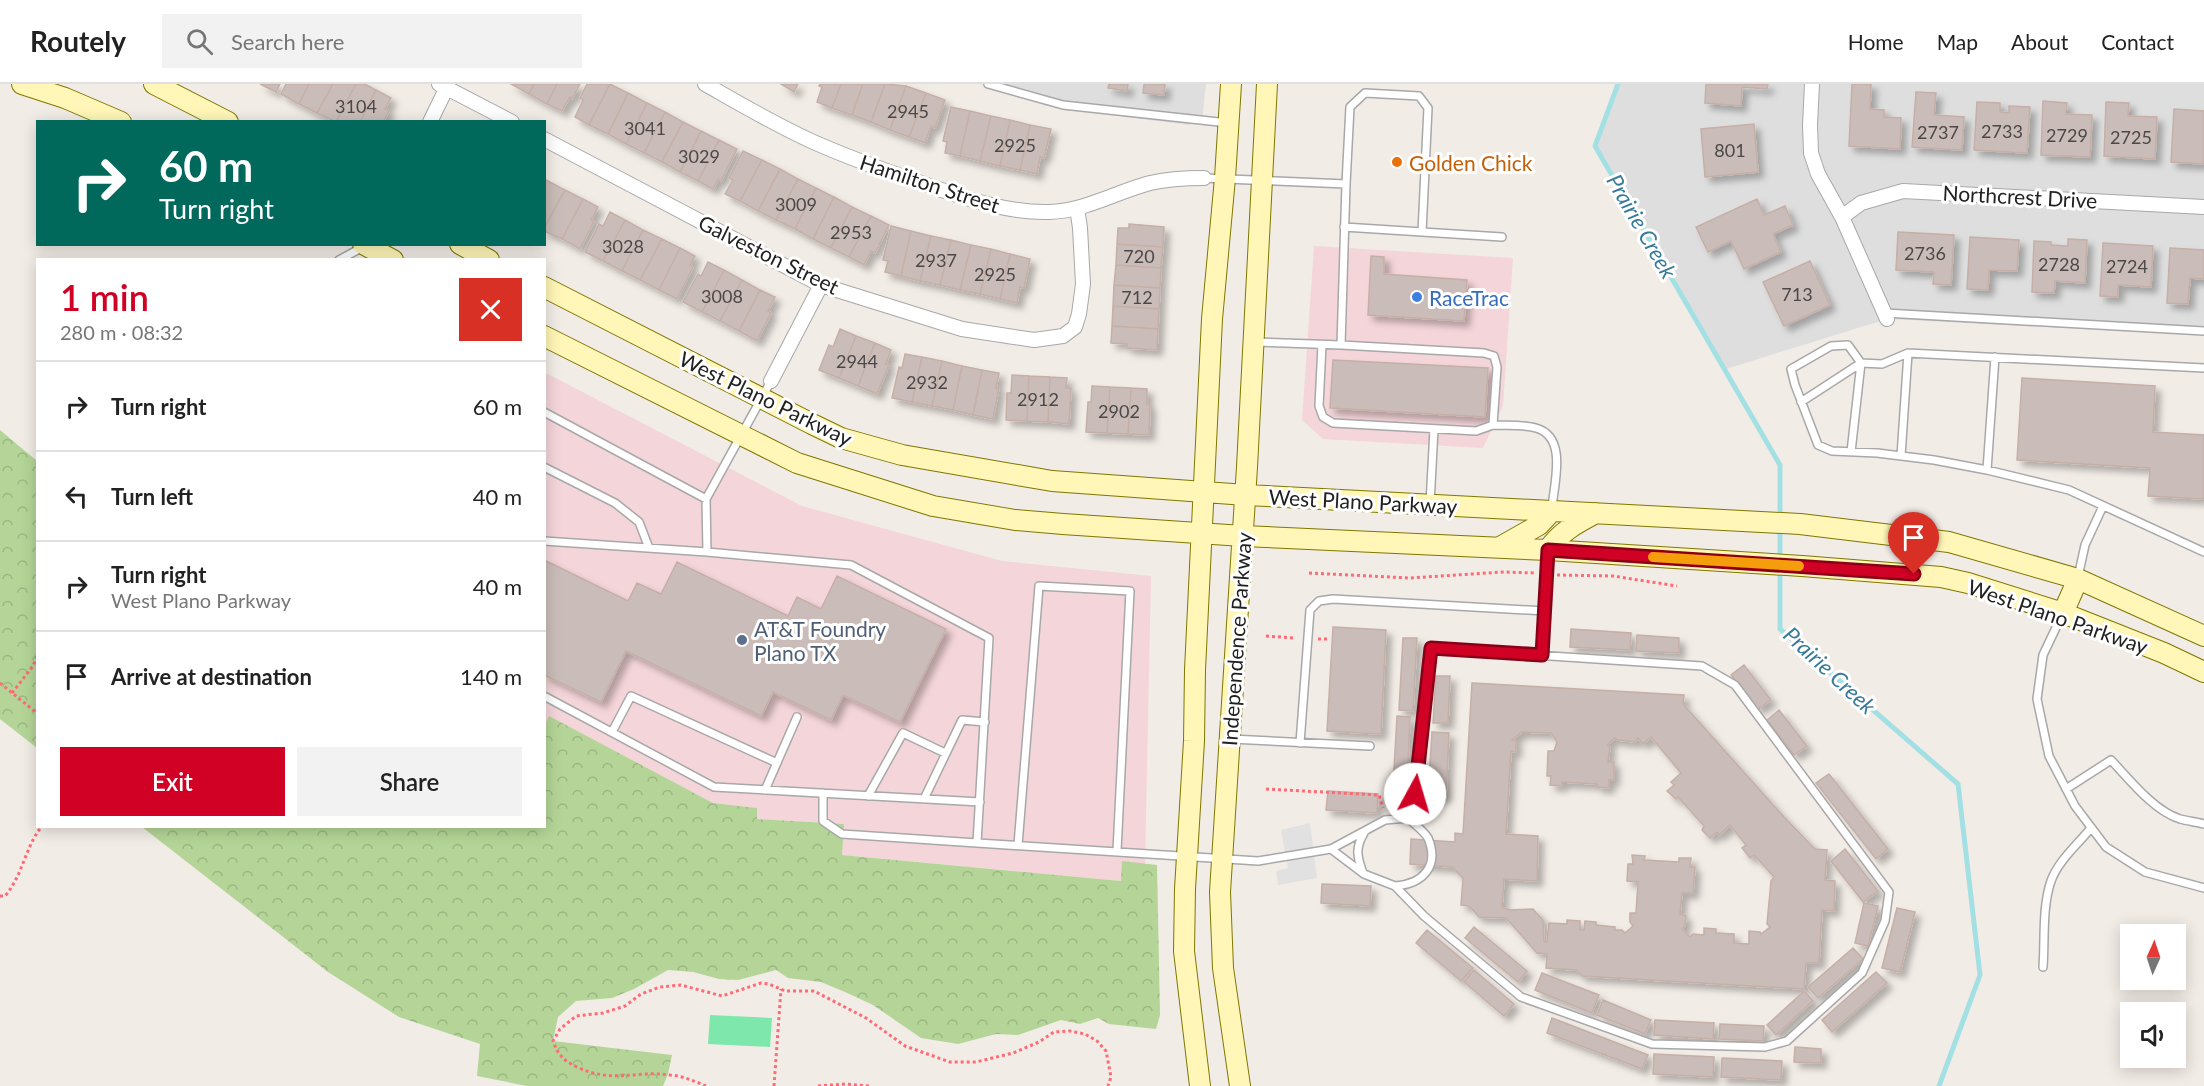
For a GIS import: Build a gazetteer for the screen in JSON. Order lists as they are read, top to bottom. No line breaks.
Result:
{"streets":{"main road":["West Plano Parkway","Independence Parkway"],"street":["Hamilton Street","Northcrest Drive","Galveston Street"]},"crossings":[["Hamilton Street","Galveston Street"],["West Plano Parkway","Independence Parkway"]],"water":["Prairie Creek"],"places":["Golden Chick","RaceTrac","AT&T Foundry Plano TX"],"house_numbers":["3104","2945","3041","2733","2737","2729","2725","2925","801","3029","3009","2953","3028","2736","720","2937","2728","2724","2925","713","3008","712","2944","2932","2912","2902"],"north":"top","page":{"header":"Routely","search":"Search here","nav":["Home","Map","About","Contact"],"turn":["60 m","Turn right"],"heading":["1 min","280 m · 08:32"],"list":[{"name":"Turn right","value":"60 m"},{"name":"Turn left","value":"40 m"},{"name":"Turn right","note":"West Plano Parkway","value":"40 m"},{"name":"Arrive at destination","value":"140 m"}],"buttons":["Exit","Share"]}}
